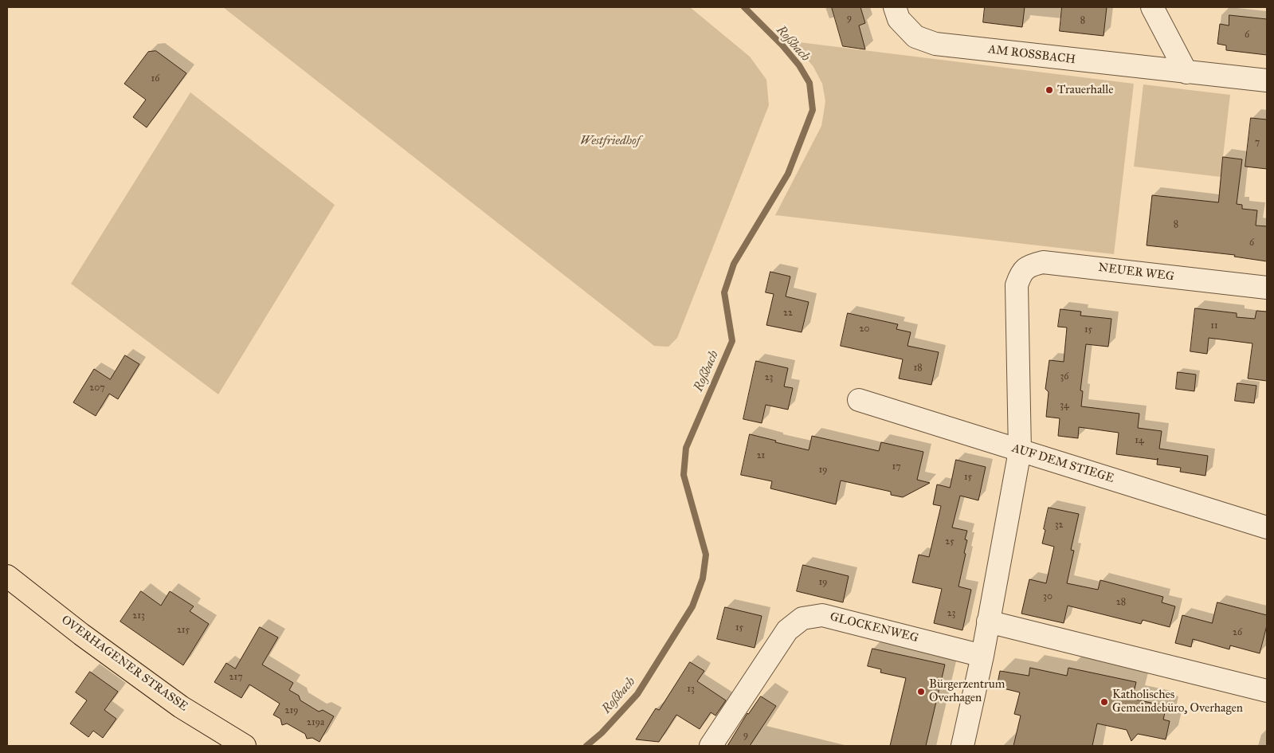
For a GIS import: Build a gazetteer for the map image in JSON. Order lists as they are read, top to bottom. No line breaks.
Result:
{"streets":{"main road":["OVERHAGENER STRASSE"],"street":["AM ROSSBACH","NEUER WEG","AUF DEM STIEGE","GLOCKENWEG"]},"crossings":[["NEUER WEG","AUF DEM STIEGE"]],"water":["Roßbach"],"parks":["Westfriedhof"],"places":["Trauerhalle","Bürgerzentrum Overhagen","Katholisches Gemeindebüro, Overhagen"],"house_numbers":["9","8","6","16","7","8","6","22","11","20","15","18","36","23","207","34","14","21","17","19","15","32","25","19","30","28","23","213","15","215","26","217","13","219","219a","9"]}
